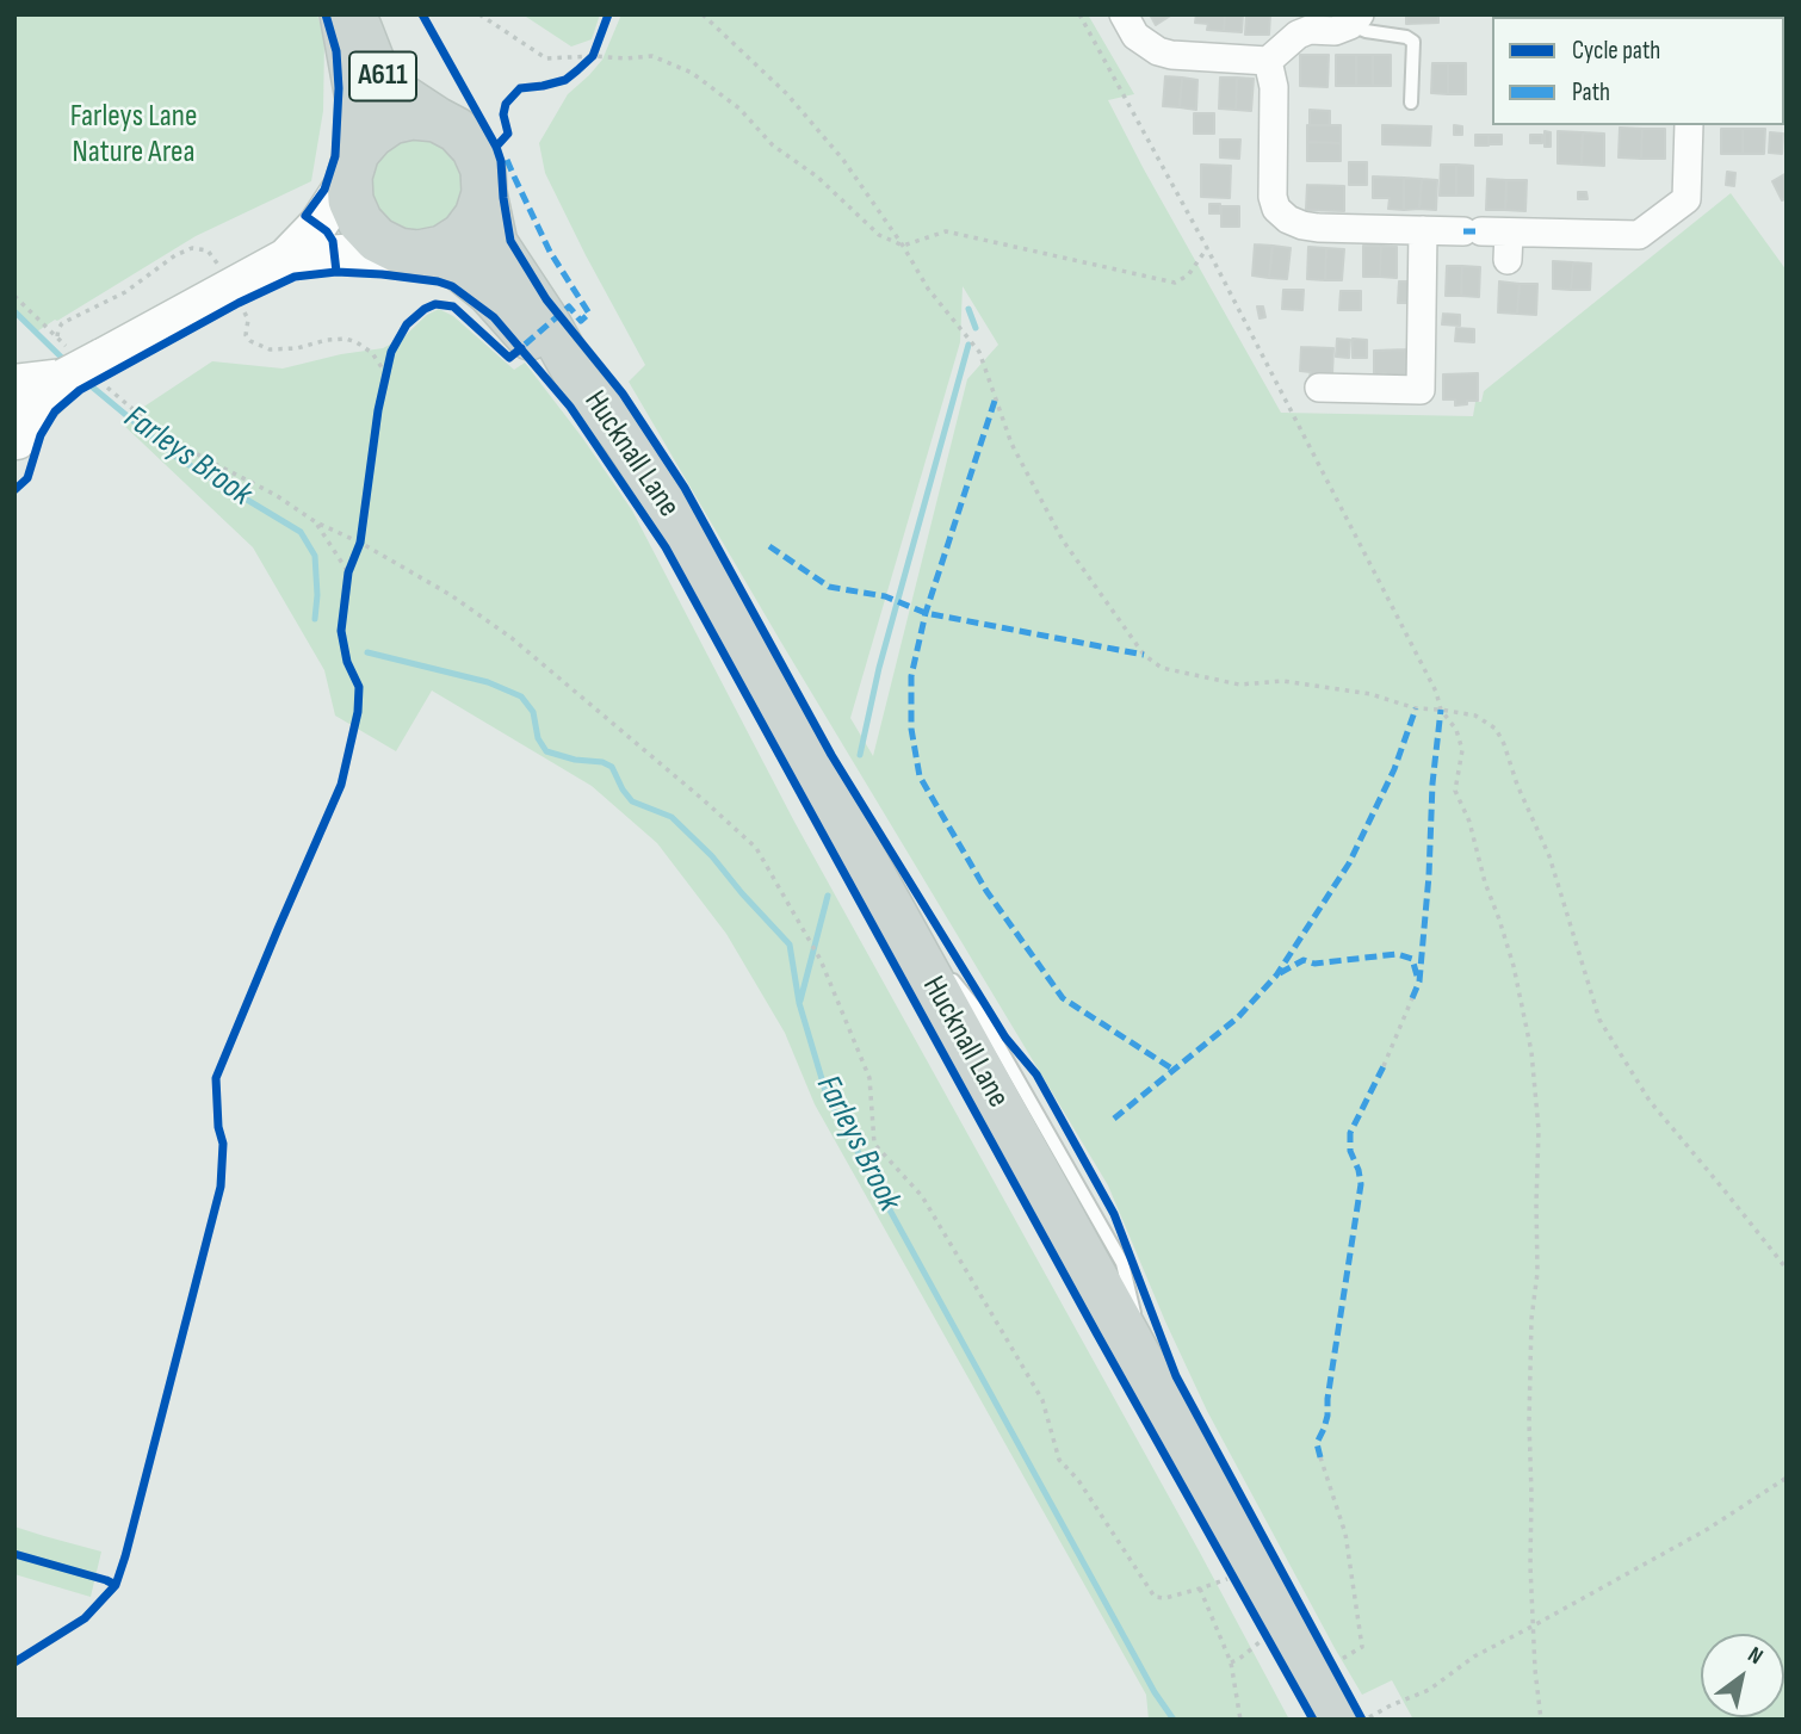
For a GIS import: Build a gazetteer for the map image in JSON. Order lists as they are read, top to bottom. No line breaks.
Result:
{"streets":{"main road":["A611","Hucknall Lane"]},"crossings":[["A611","Hucknall Lane"]],"water":["Farleys Brook"],"parks":["Farleys Lane Nature Area"],"legend":["Cycle path","Path"],"north":"top right"}
